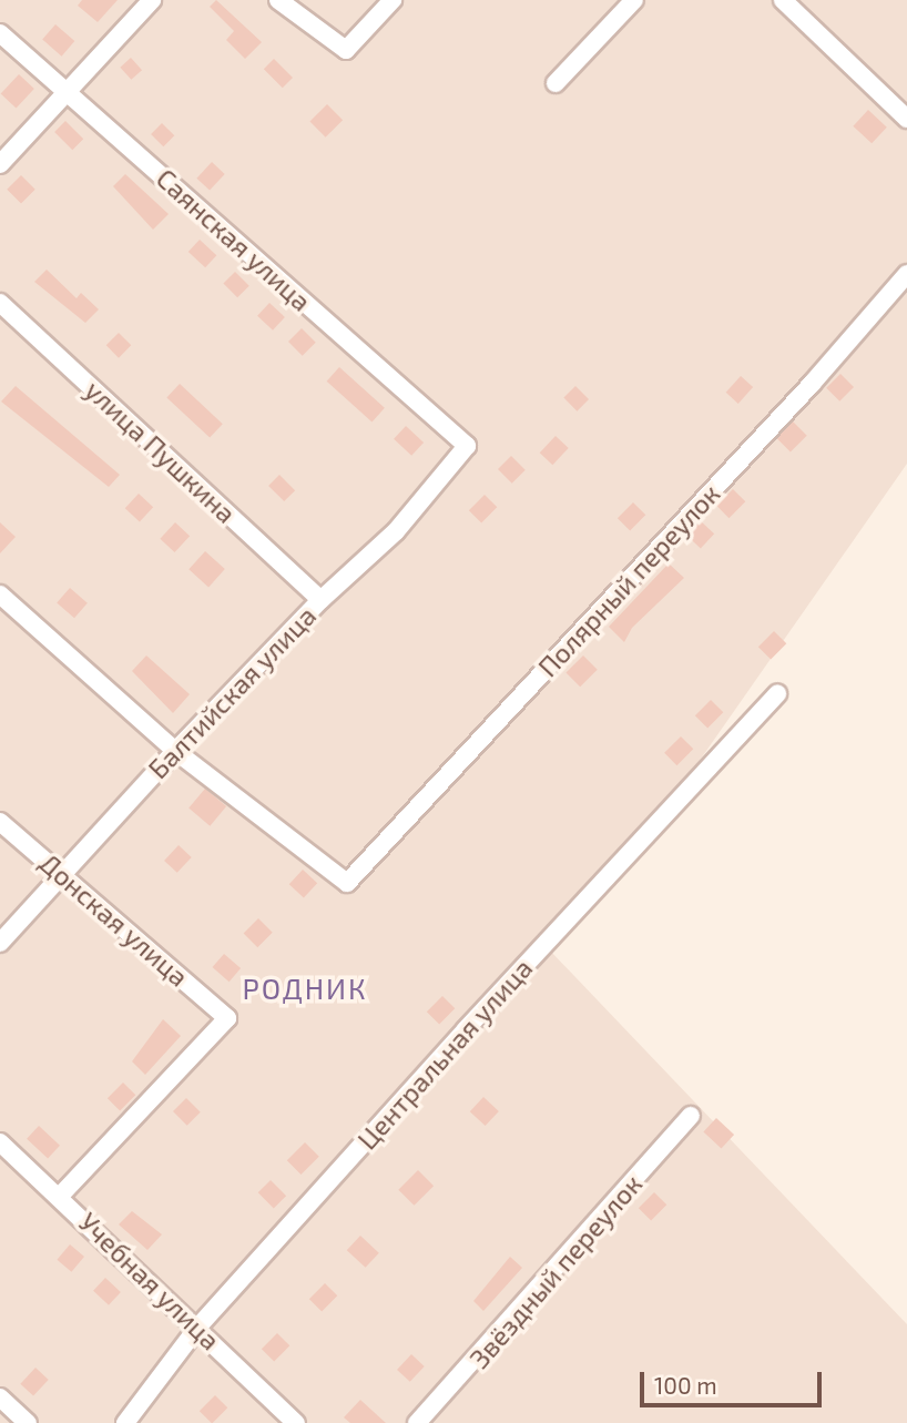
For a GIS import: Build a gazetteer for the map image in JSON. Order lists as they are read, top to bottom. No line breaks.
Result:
{"streets":{"street":["Саянская улица","улица Пушкина","Полярный переулок","Балтийская улица","Донская улица","Центральная улица","Звёздный переулок","Учебная улица"]},"crossings":[["Саянская улица","Балтийская улица"],["улица Пушкина","Балтийская улица"],["Полярный переулок","Балтийская улица"],["Балтийская улица","Донская улица"],["Донская улица","Учебная улица"],["Центральная улица","Учебная улица"]],"districts":["РОДНИК"],"scale_bar":"100 m"}
